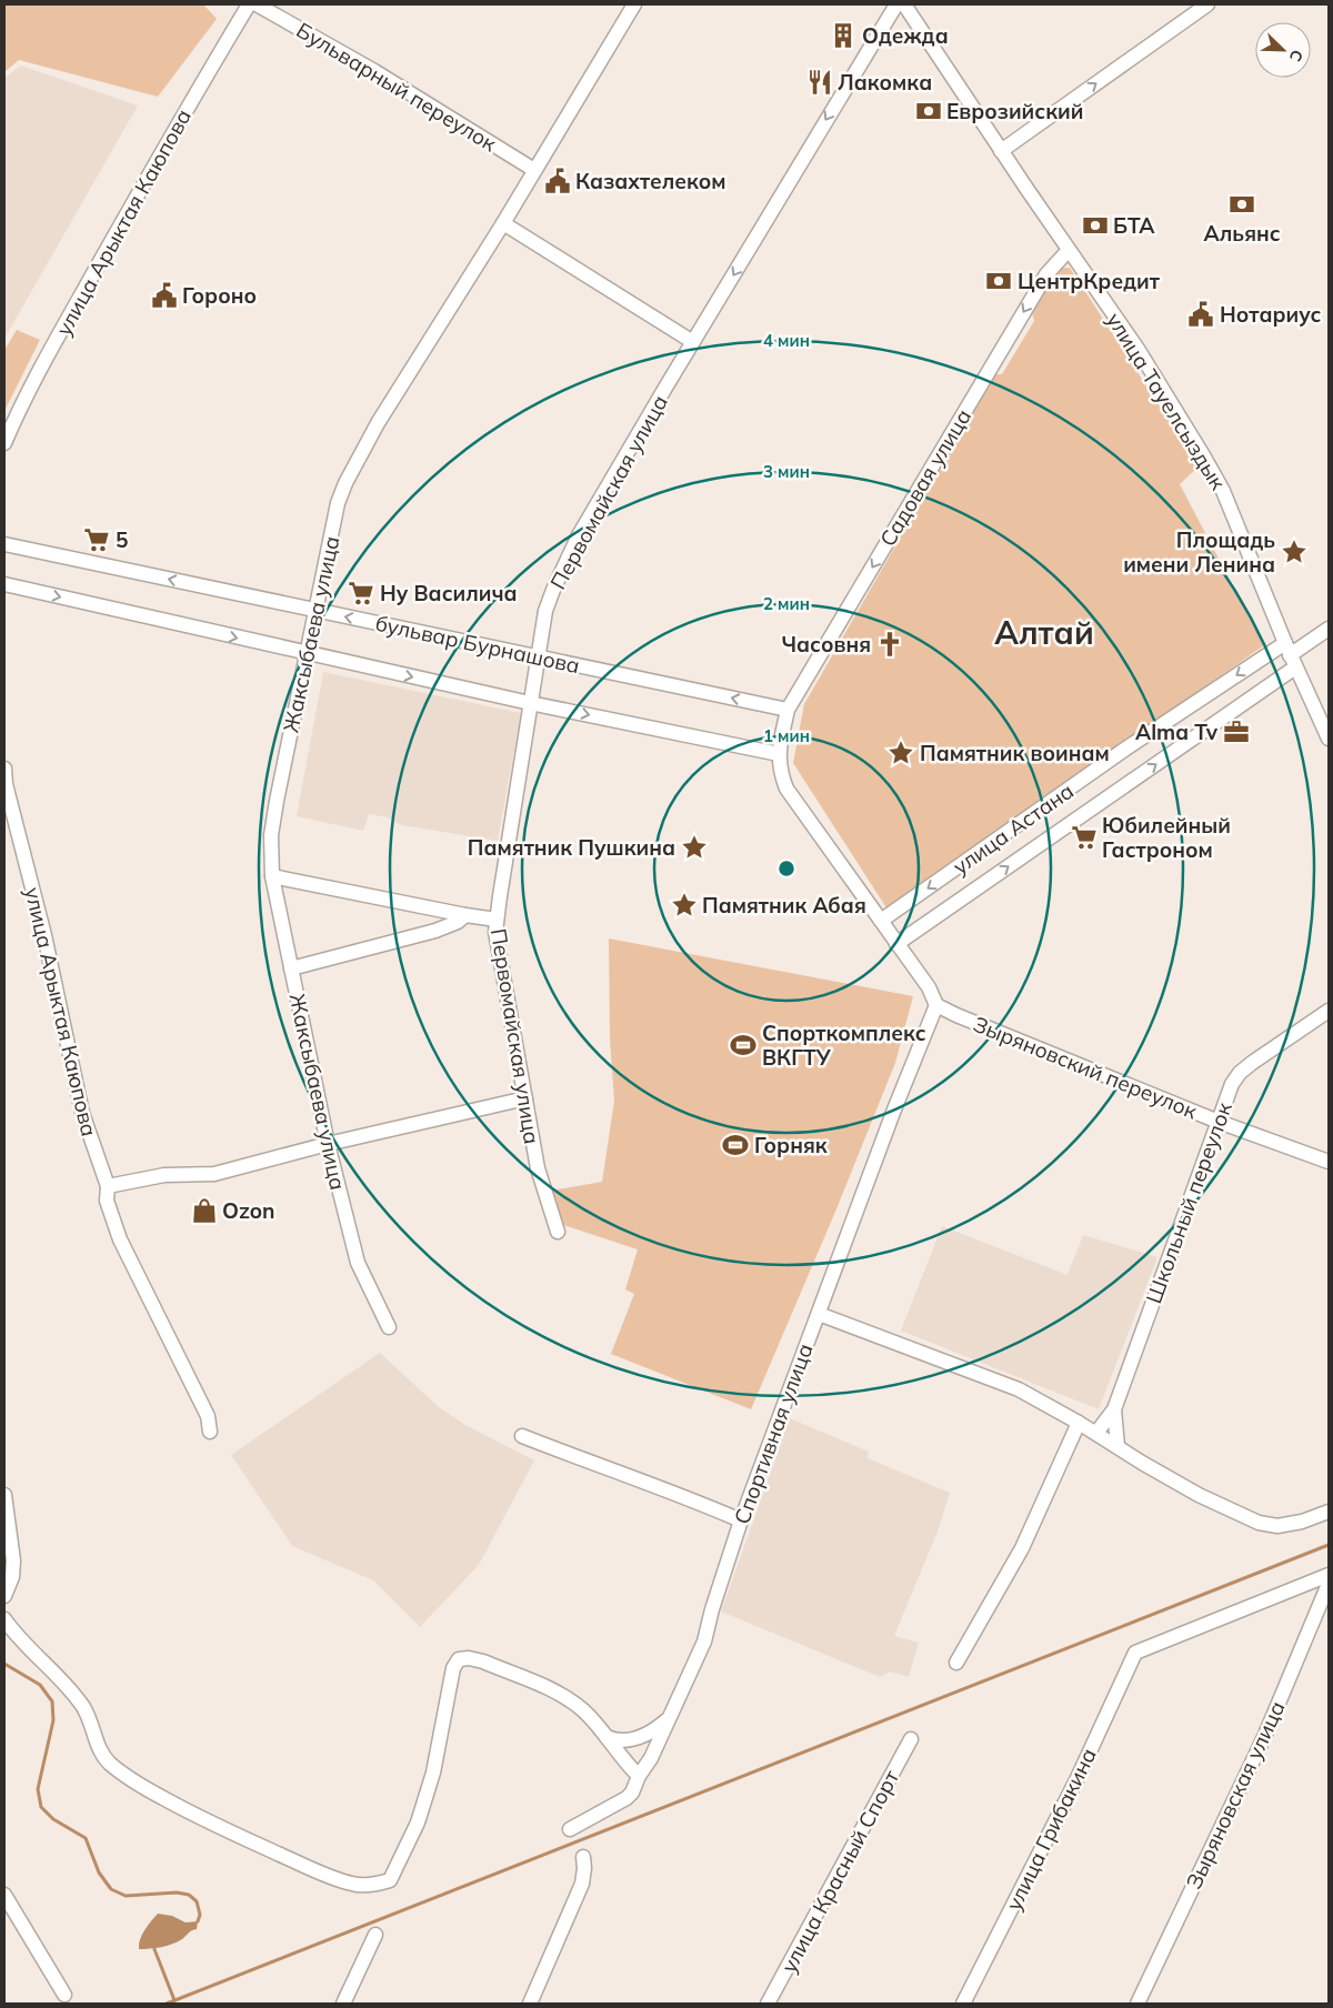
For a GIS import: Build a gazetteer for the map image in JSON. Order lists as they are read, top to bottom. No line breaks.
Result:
{"streets":{"street":["Бульварный переулок","улица Арыктая Каюпова","улица Тауелсыздык","Садовая улица","Первомайская улица","Жаксыбаева улица","бульвар Бурнашова","улица Астана","Зыряновский переулок","Школьный переулок","Спортивная улица","Зыряновская улица","улица Грибакина","улица Красный Спорт"]},"crossings":[["Бульварный переулок","Жаксыбаева улица"],["улица Тауелсыздык","Садовая улица"],["улица Тауелсыздык","улица Астана"],["Садовая улица","бульвар Бурнашова"],["Первомайская улица","бульвар Бурнашова"],["Жаксыбаева улица","бульвар Бурнашова"],["Зыряновский переулок","Школьный переулок"],["Зыряновский переулок","Спортивная улица"]],"one_way":["Садовая улица"],"districts":["Алтай"],"places":{"building":["Одежда"],"restaurant":["Лакомка"],"bank":["Еврозийский","Альянс","БТА","ЦентрКредит"],"public building":["Казахтелеком","Гороно","Нотариус"],"supermarket":["5","Ну Василича","Юбилейный Гастроном"],"place":["Площадь имени Ленина","Памятник воинам","Памятник Пушкина","Памятник Абая"],"church":["Часовня"],"office":["Alma Tv"],"sports":["Спорткомплекс ВКГТУ","Горняк"],"shop":["Ozon"]},"north":"bottom right","rings":["4 мин","3 мин","2 мин","1 мин"]}
